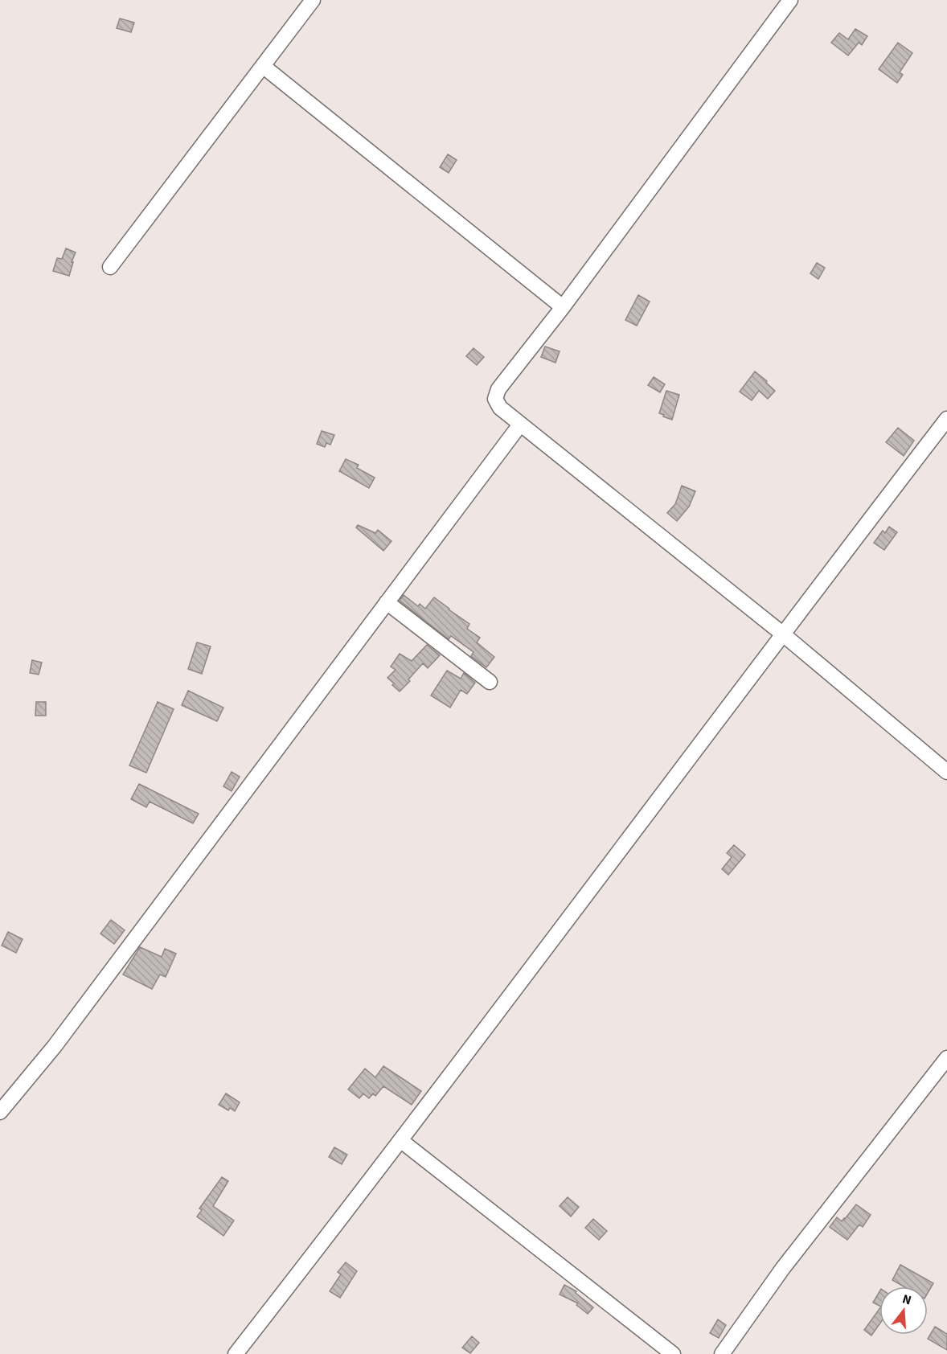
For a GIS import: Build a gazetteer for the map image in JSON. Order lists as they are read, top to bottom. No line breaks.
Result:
{"north":"top"}
